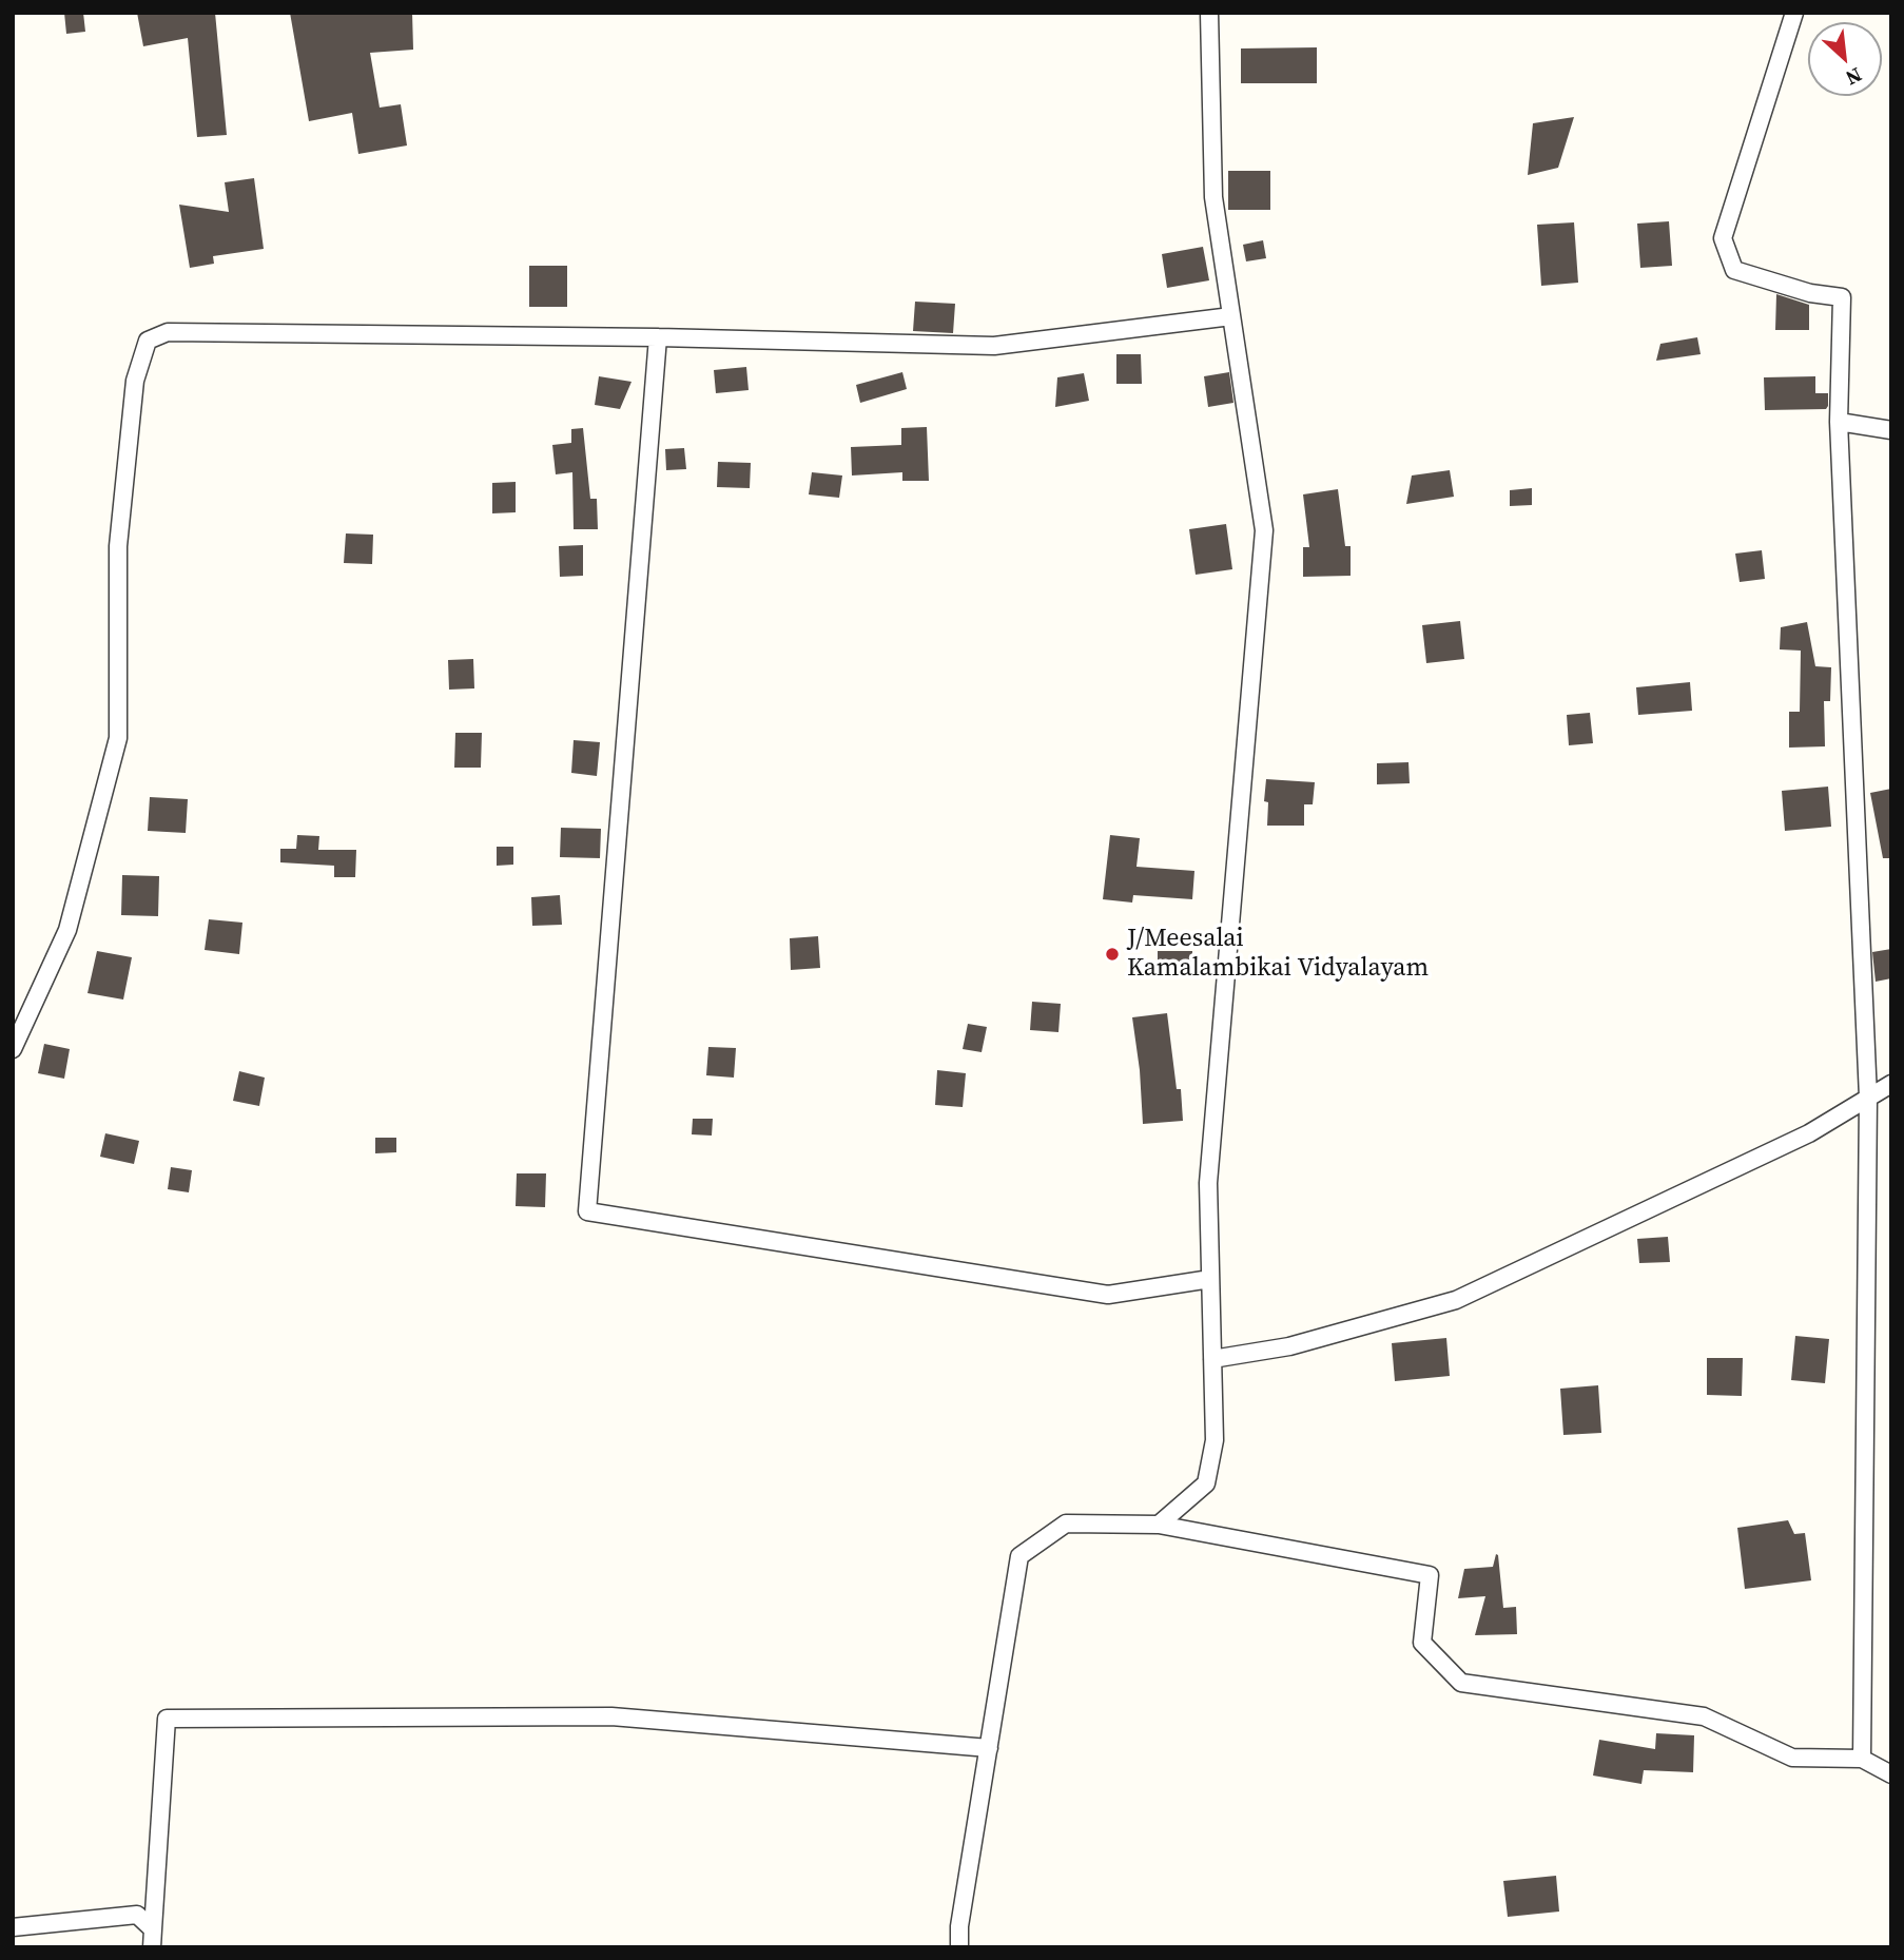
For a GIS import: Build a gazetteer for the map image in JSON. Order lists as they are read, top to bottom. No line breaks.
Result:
{"places":["J/Meesalai Kamalambikai Vidyalayam"],"north":"bottom right"}
